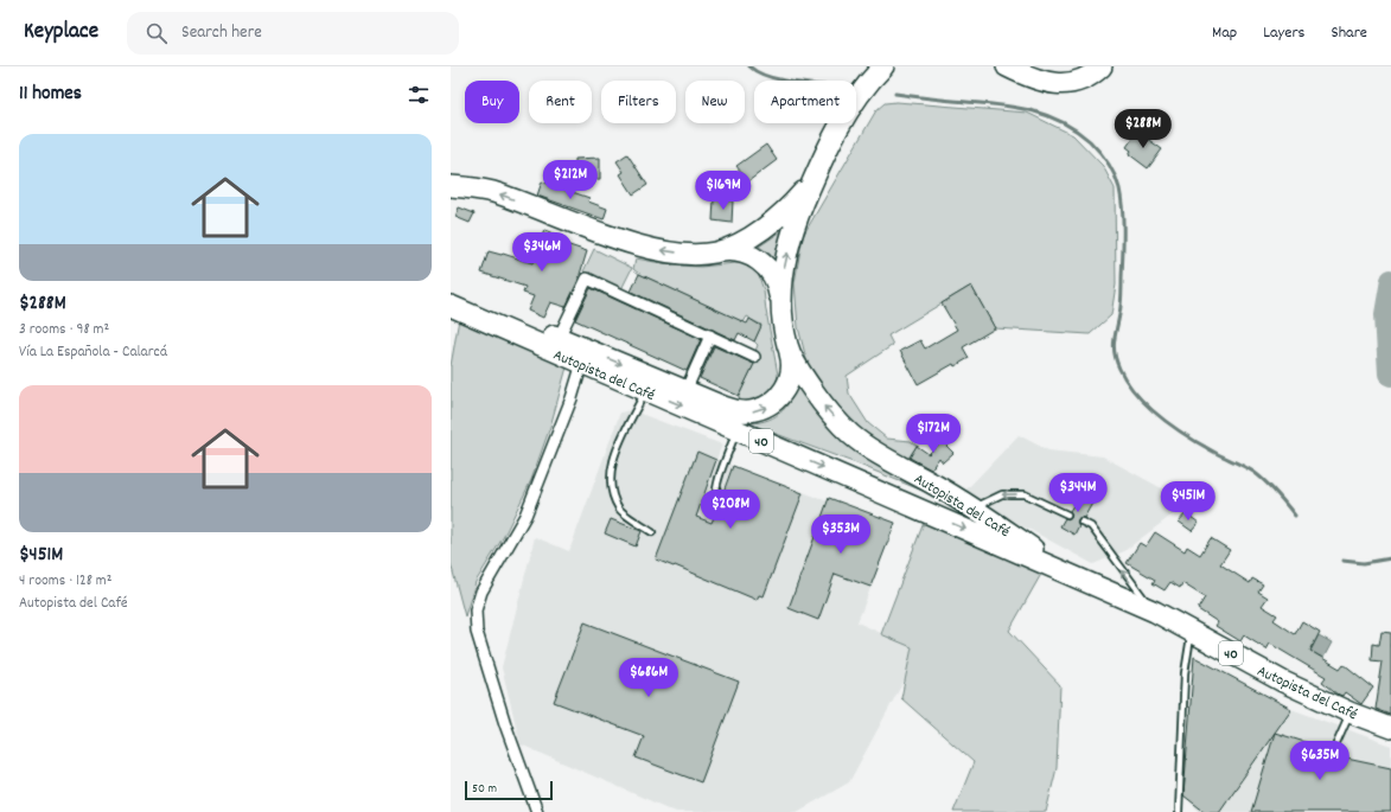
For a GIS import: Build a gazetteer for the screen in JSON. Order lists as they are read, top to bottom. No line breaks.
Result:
{"streets":{"highway":["Autopista del Café","40"]},"crossings":[["Autopista del Café","40"]],"scale_bar":"50 m","page":{"header":"Keyplace","search":"Search here","nav":["Map","Layers","Share"],"heading":"11 homes","chip":["Buy","Rent","Filters","New","Apartment"],"price":["$288M","$212M","$169M","$346M","$172M","$344M","$451M","$208M","$353M","$686M","$635M"],"list":[{"name":"$288M","note":"3 rooms · 98 m² · Vía La Española - Calarcá"},{"name":"$451M","note":"4 rooms · 128 m² · Autopista del Café"}],"scale":"50 m"}}
